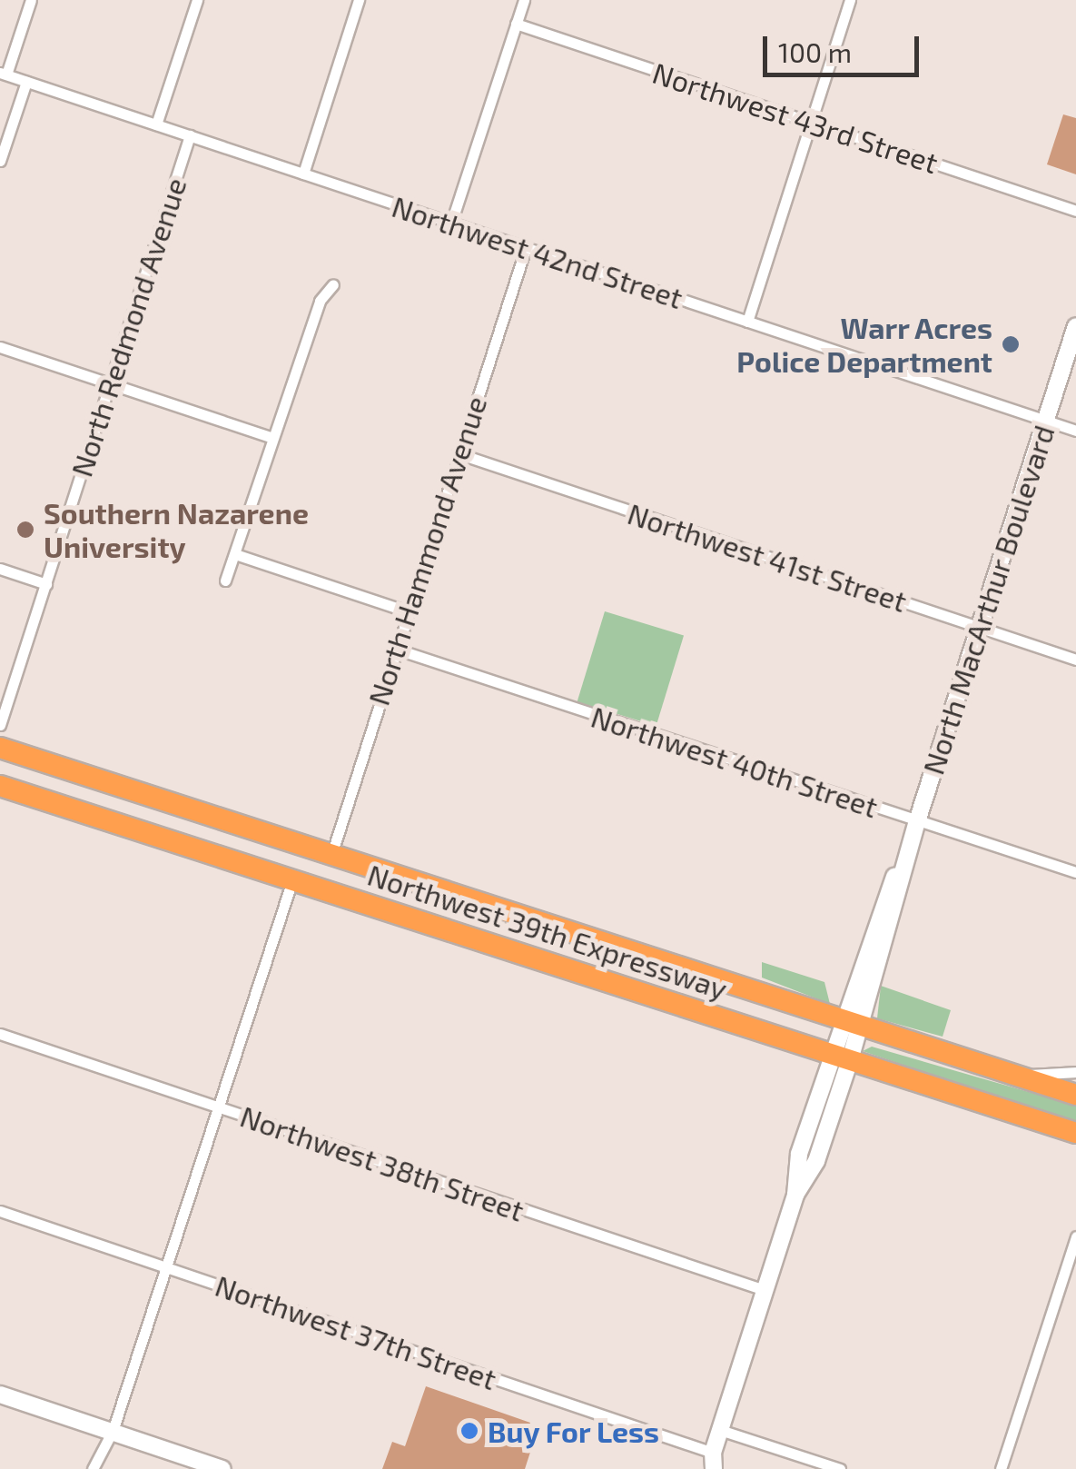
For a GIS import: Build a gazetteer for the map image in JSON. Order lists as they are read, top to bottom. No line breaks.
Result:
{"streets":{"highway":["Northwest 39th Expressway"],"main road":["North MacArthur Boulevard"],"street":["Northwest 43rd Street","Northwest 42nd Street","North Redmond Avenue","North Hammond Avenue","Northwest 41st Street","Northwest 40th Street","Northwest 38th Street","Northwest 37th Street"]},"crossings":[["Northwest 42nd Street","North Redmond Avenue"],["Northwest 42nd Street","North Hammond Avenue"],["Northwest 42nd Street","North MacArthur Boulevard"],["North Hammond Avenue","Northwest 41st Street"],["North Hammond Avenue","Northwest 40th Street"],["North Hammond Avenue","Northwest 39th Expressway"],["Northwest 41st Street","North MacArthur Boulevard"],["North MacArthur Boulevard","Northwest 40th Street"],["North MacArthur Boulevard","Northwest 39th Expressway"],["North MacArthur Boulevard","Northwest 38th Street"],["North MacArthur Boulevard","Northwest 37th Street"]],"places":["Warr Acres Police Department","Southern Nazarene University","Buy For Less"],"scale_bar":"100 m"}
